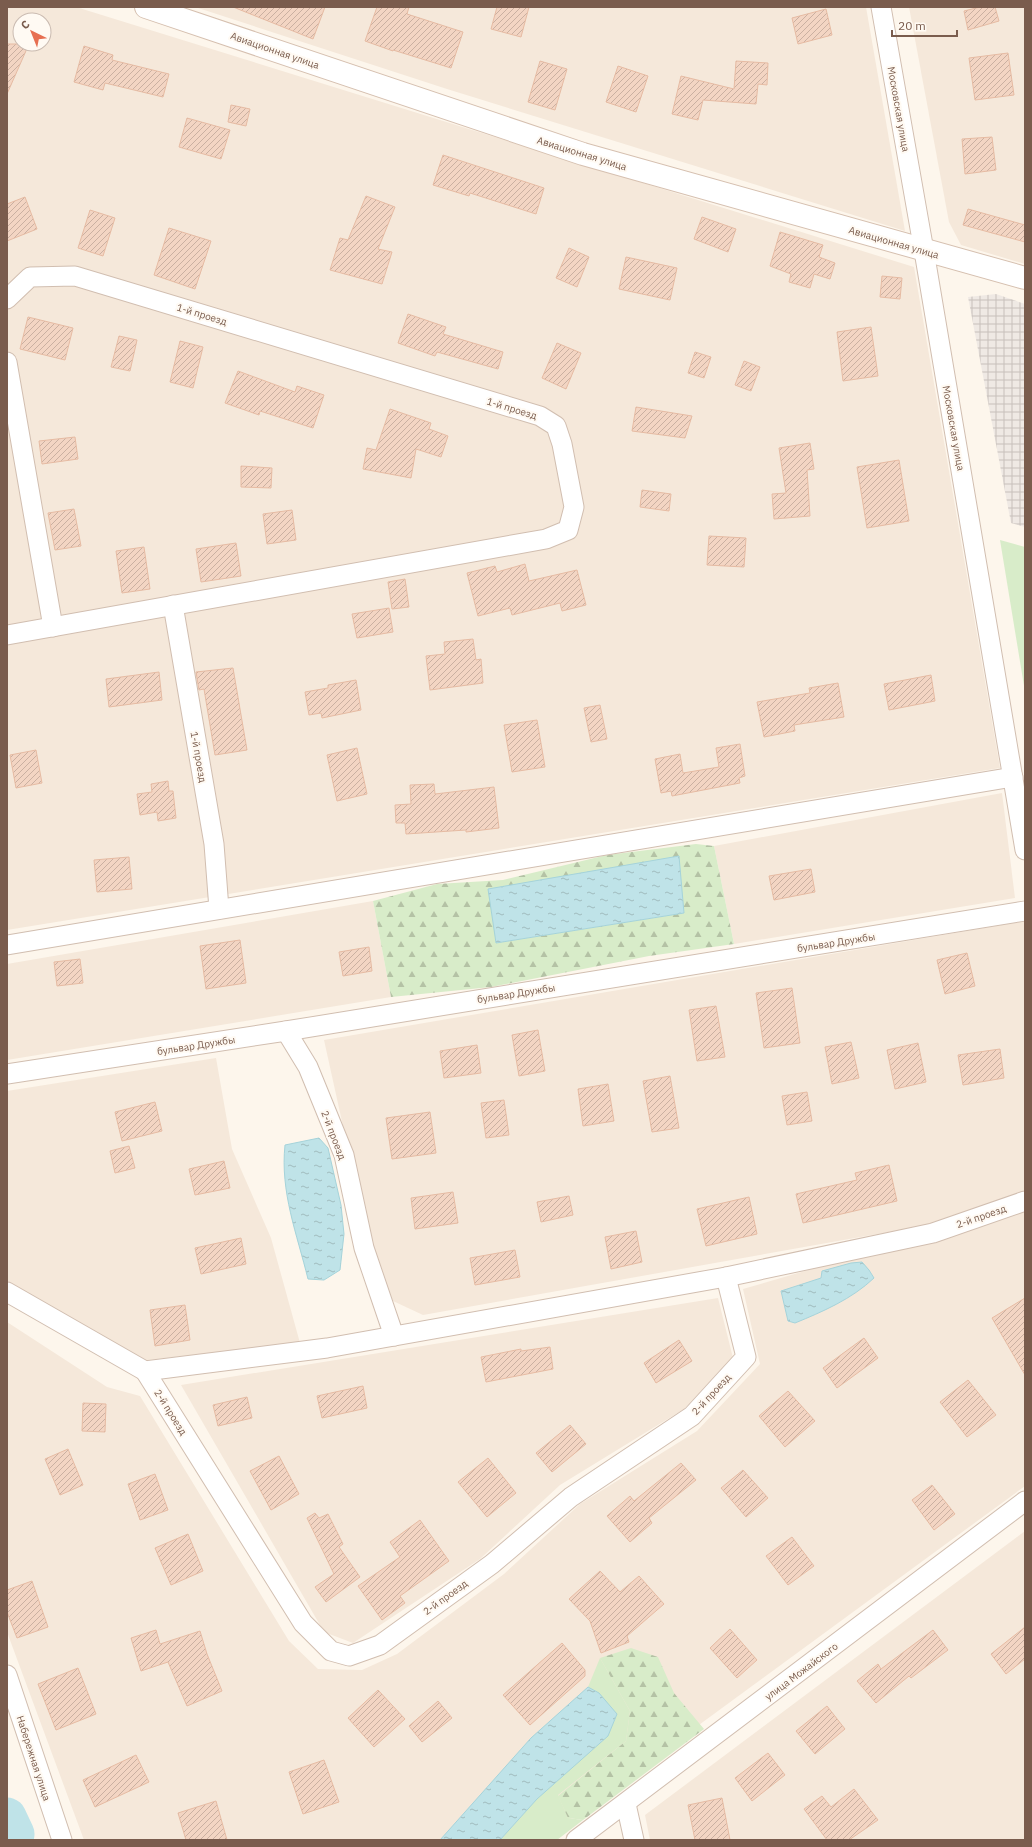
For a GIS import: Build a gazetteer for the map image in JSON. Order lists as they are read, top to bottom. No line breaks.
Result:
{"streets":{"street":["Авиационная улица","Московская улица","1-й проезд","бульвар Дружбы","2-й проезд","улица Можайского","Набережная улица"]},"crossings":[["Авиационная улица","Московская улица"],["бульвар Дружбы","2-й проезд"]],"scale_bar":"20 m","north":"top left"}
